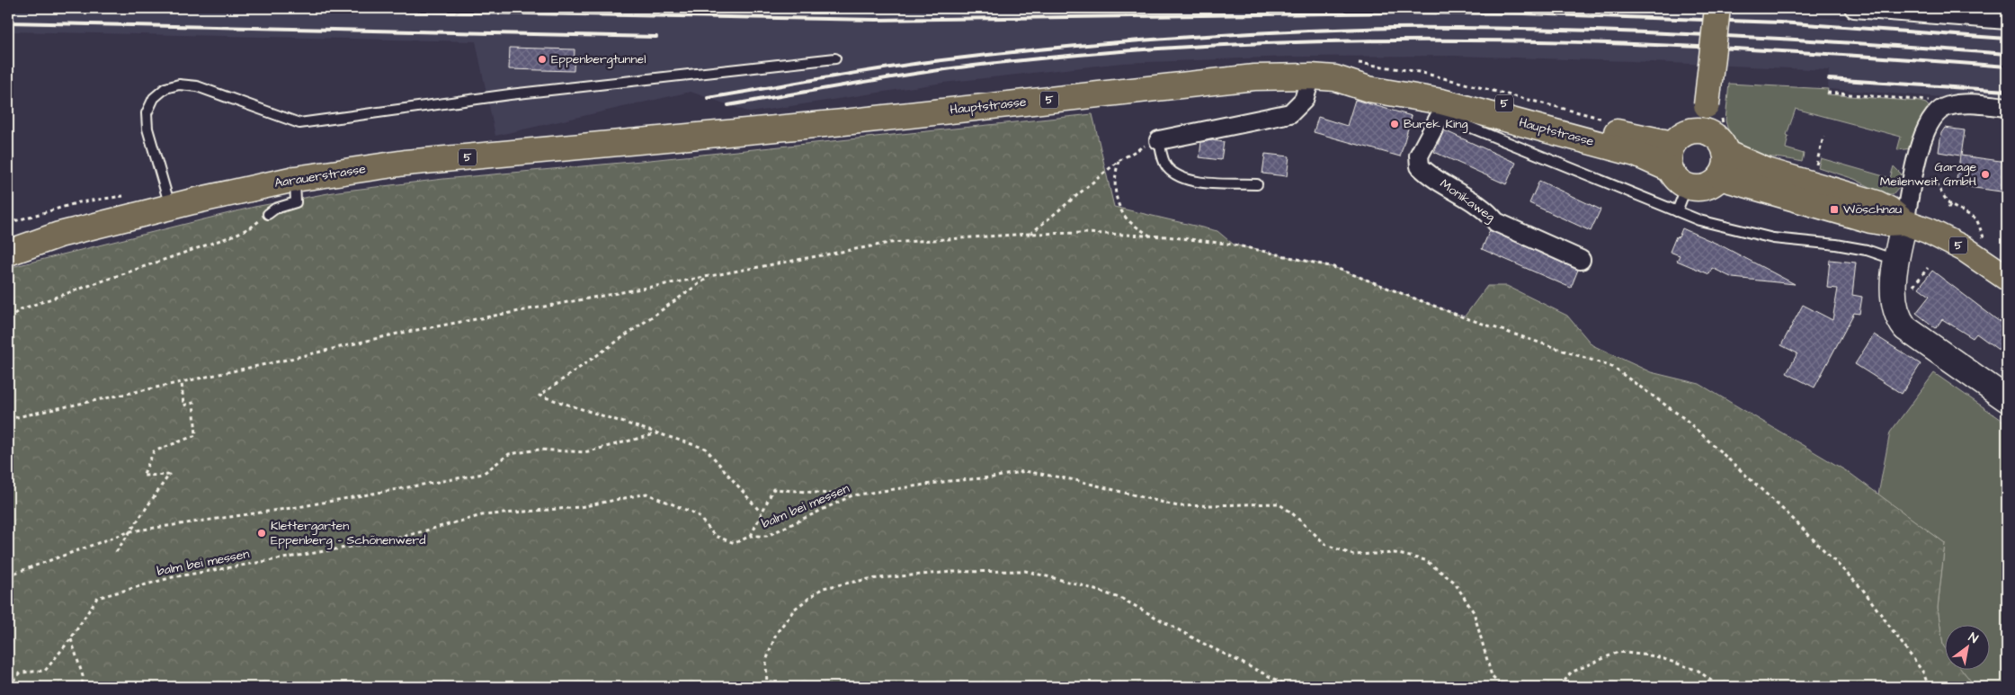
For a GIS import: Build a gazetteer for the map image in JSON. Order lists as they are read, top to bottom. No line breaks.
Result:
{"streets":{"main road":["5","Hauptstrasse","Aarauerstrasse"],"street":["Monikaweg"],"path":["balm bei messen"]},"crossings":[["5","Hauptstrasse"],["Hauptstrasse","Aarauerstrasse"],["Hauptstrasse","Monikaweg"]],"places":{"other":["Eppenbergtunnel","Burek King","Garage Meilenweit GmbH","Klettergarten Eppenberg - Schönenwerd"],"transit":["Wöschnau"]},"north":"top right"}
